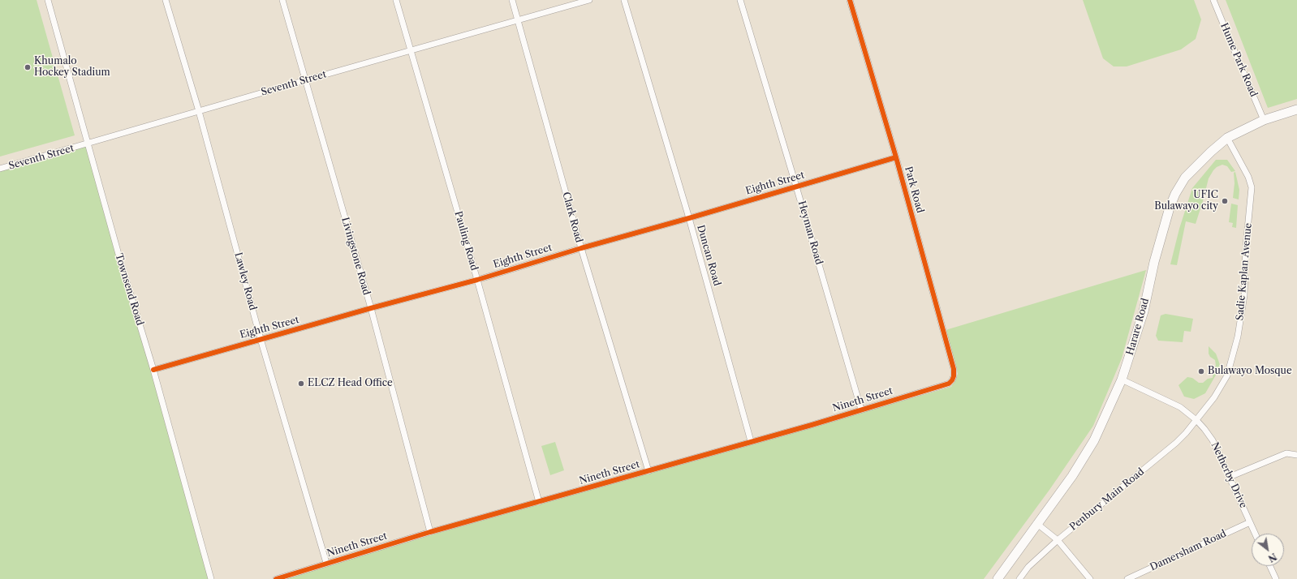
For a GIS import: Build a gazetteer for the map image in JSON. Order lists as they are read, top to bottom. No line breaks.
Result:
{"streets":{"highway":["Harare Road"],"street":["Hume Park Road","Seventh Street","Eighth Street","Park Road","Clark Road","Heyman Road","Pauling Road","Duncan Road","Livingstone Road","Sadie Kaplan Avenue","Lawley Road","Townsend Road","Nineth Street","Netherby Drive","Penbury Main Road","Damersham Road"]},"crossings":[["Hume Park Road","Harare Road"],["Seventh Street","Clark Road"],["Seventh Street","Pauling Road"],["Seventh Street","Livingstone Road"],["Seventh Street","Lawley Road"],["Seventh Street","Townsend Road"],["Eighth Street","Park Road"],["Eighth Street","Clark Road"],["Eighth Street","Heyman Road"],["Eighth Street","Pauling Road"],["Eighth Street","Duncan Road"],["Eighth Street","Livingstone Road"],["Eighth Street","Lawley Road"],["Eighth Street","Townsend Road"],["Park Road","Nineth Street"],["Clark Road","Nineth Street"],["Heyman Road","Nineth Street"],["Pauling Road","Nineth Street"],["Duncan Road","Nineth Street"],["Livingstone Road","Nineth Street"],["Sadie Kaplan Avenue","Harare Road"],["Sadie Kaplan Avenue","Netherby Drive"],["Sadie Kaplan Avenue","Penbury Main Road"],["Lawley Road","Nineth Street"],["Harare Road","Netherby Drive"],["Netherby Drive","Penbury Main Road"],["Netherby Drive","Damersham Road"]],"places":["Khumalo Hockey Stadium","UFIC Bulawayo city","Bulawayo Mosque","ELCZ Head Office"],"north":"bottom right"}
